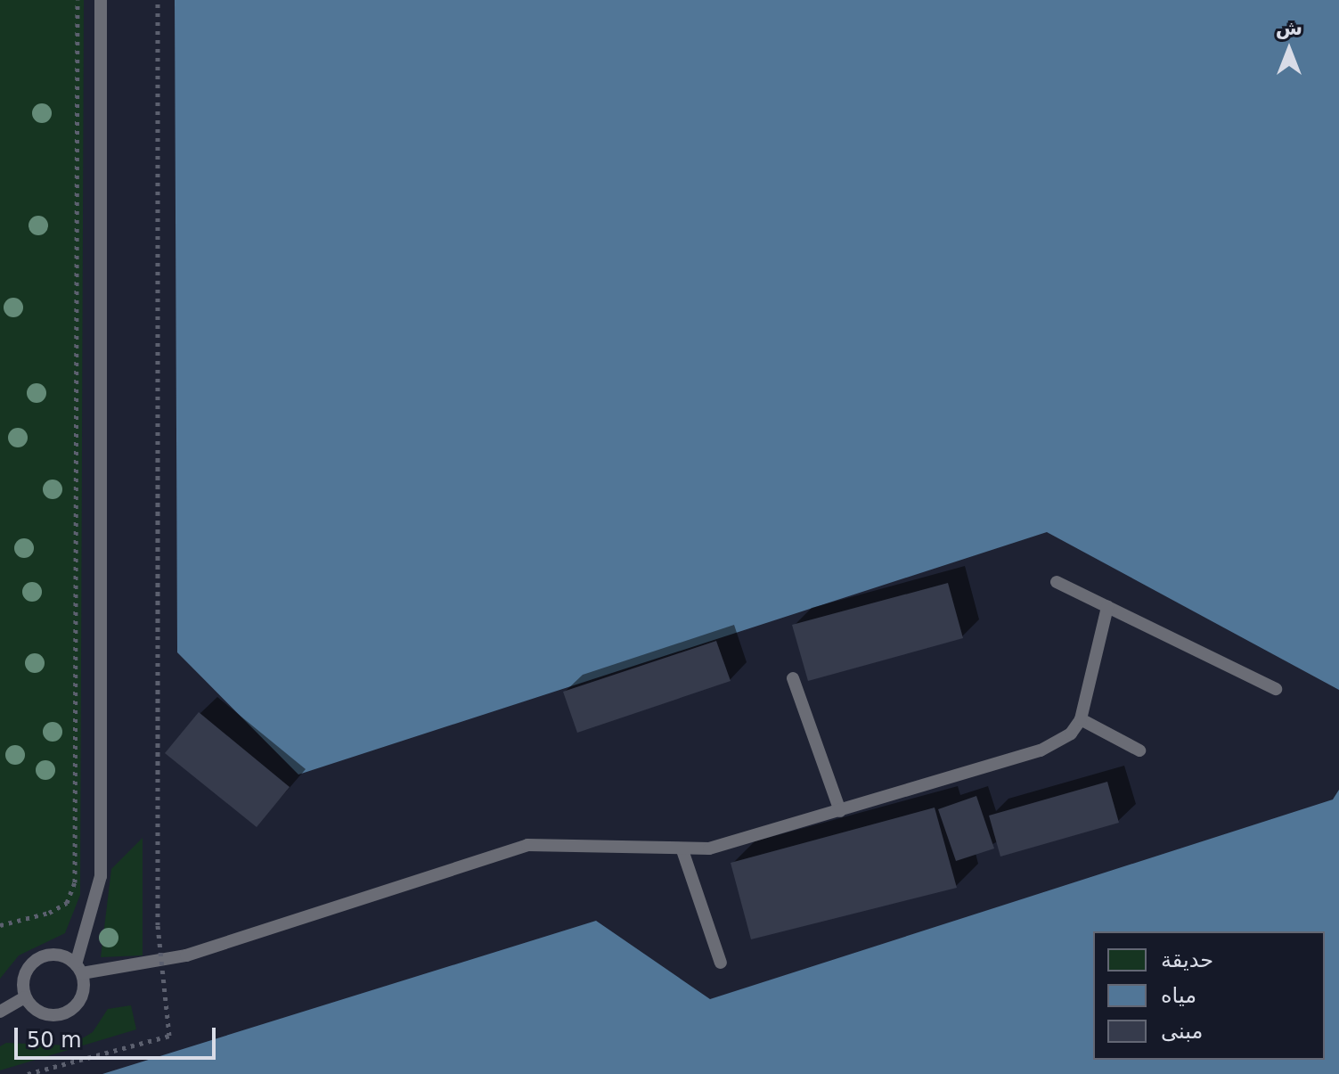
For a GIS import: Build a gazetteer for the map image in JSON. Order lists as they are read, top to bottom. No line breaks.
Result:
{"legend":["حديقة","مياه","مبنى"],"scale_bar":"50 m","north":"top"}
